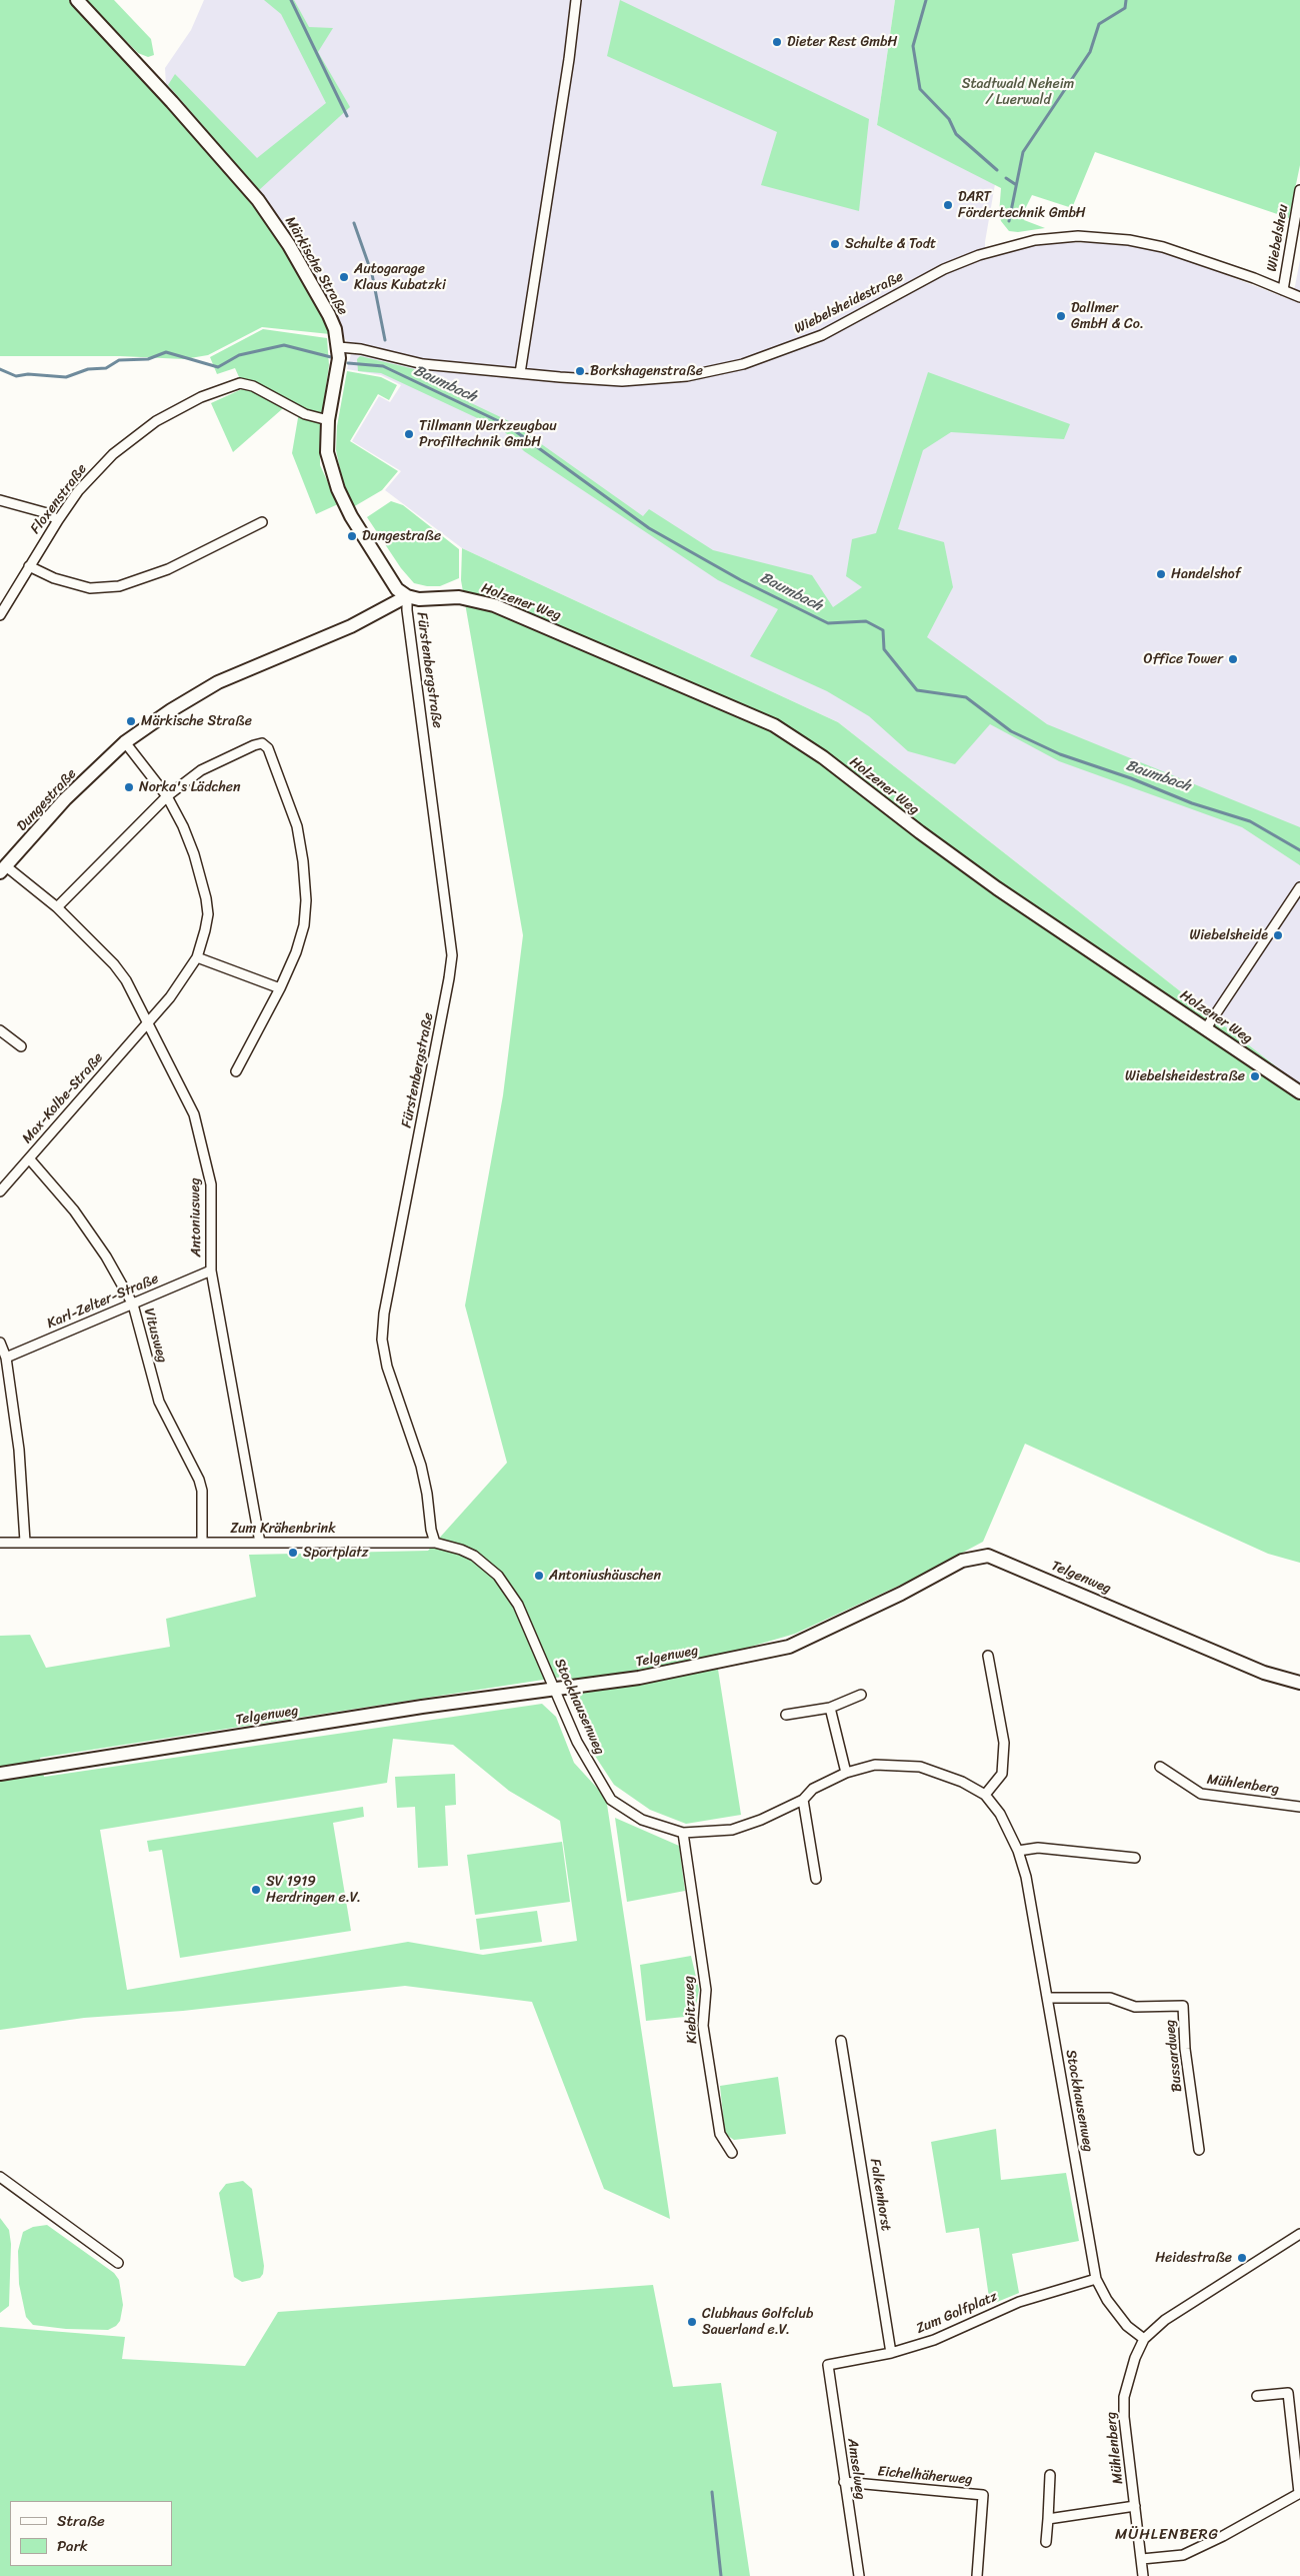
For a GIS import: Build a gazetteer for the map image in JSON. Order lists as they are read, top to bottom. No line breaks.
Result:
{"streets":{"main road":["Märkische Straße","Holzener Weg","Dungestraße","Telgenweg"],"street":["Wiebelsheu","Wiebelsheidestraße","Floxenstraße","Fürstenbergstraße","Max-Kolbe-Straße","Antoniusweg","Karl-Zelter-Straße","Vitusweg","Zum Krähenbrink","Stockhausenweg","Mühlenberg","Kiebitzweg","Bussardweg","Falkenhorst","Zum Golfplatz","Amselweg","Eichelhäherweg"]},"crossings":[["Wiebelsheu","Wiebelsheidestraße"],["Märkische Straße","Wiebelsheidestraße"],["Märkische Straße","Floxenstraße"],["Märkische Straße","Holzener Weg"],["Märkische Straße","Fürstenbergstraße"],["Märkische Straße","Dungestraße"],["Holzener Weg","Fürstenbergstraße"],["Holzener Weg","Dungestraße"],["Fürstenbergstraße","Dungestraße"],["Fürstenbergstraße","Zum Krähenbrink"],["Dungestraße","Max-Kolbe-Straße"],["Dungestraße","Antoniusweg"],["Max-Kolbe-Straße","Antoniusweg"],["Max-Kolbe-Straße","Vitusweg"],["Antoniusweg","Karl-Zelter-Straße"],["Antoniusweg","Zum Krähenbrink"],["Karl-Zelter-Straße","Vitusweg"],["Vitusweg","Zum Krähenbrink"],["Zum Krähenbrink","Stockhausenweg"],["Telgenweg","Stockhausenweg"],["Stockhausenweg","Mühlenberg"],["Stockhausenweg","Kiebitzweg"],["Stockhausenweg","Bussardweg"],["Stockhausenweg","Zum Golfplatz"],["Falkenhorst","Zum Golfplatz"],["Zum Golfplatz","Amselweg"],["Amselweg","Eichelhäherweg"]],"districts":["MÜHLENBERG"],"water":["Baumbach"],"parks":["Stadtwald Neheim / Luerwald"],"places":["Dieter Rest GmbH","DART Fördertechnik GmbH","Schulte & Todt","Autogarage Klaus Kubatzki","Dallmer GmbH & Co.","Borkshagenstraße","Tillmann Werkzeugbau Profiltechnik GmbH","Dungestraße","Handelshof","Office Tower","Märkische Straße","Norka's Lädchen","Wiebelsheide","Wiebelsheidestraße","Sportplatz","Antoniushäuschen","SV 1919 Herdringen e.V.","Heidestraße","Clubhaus Golfclub Sauerland e.V."],"legend":["Straße","Park"]}
